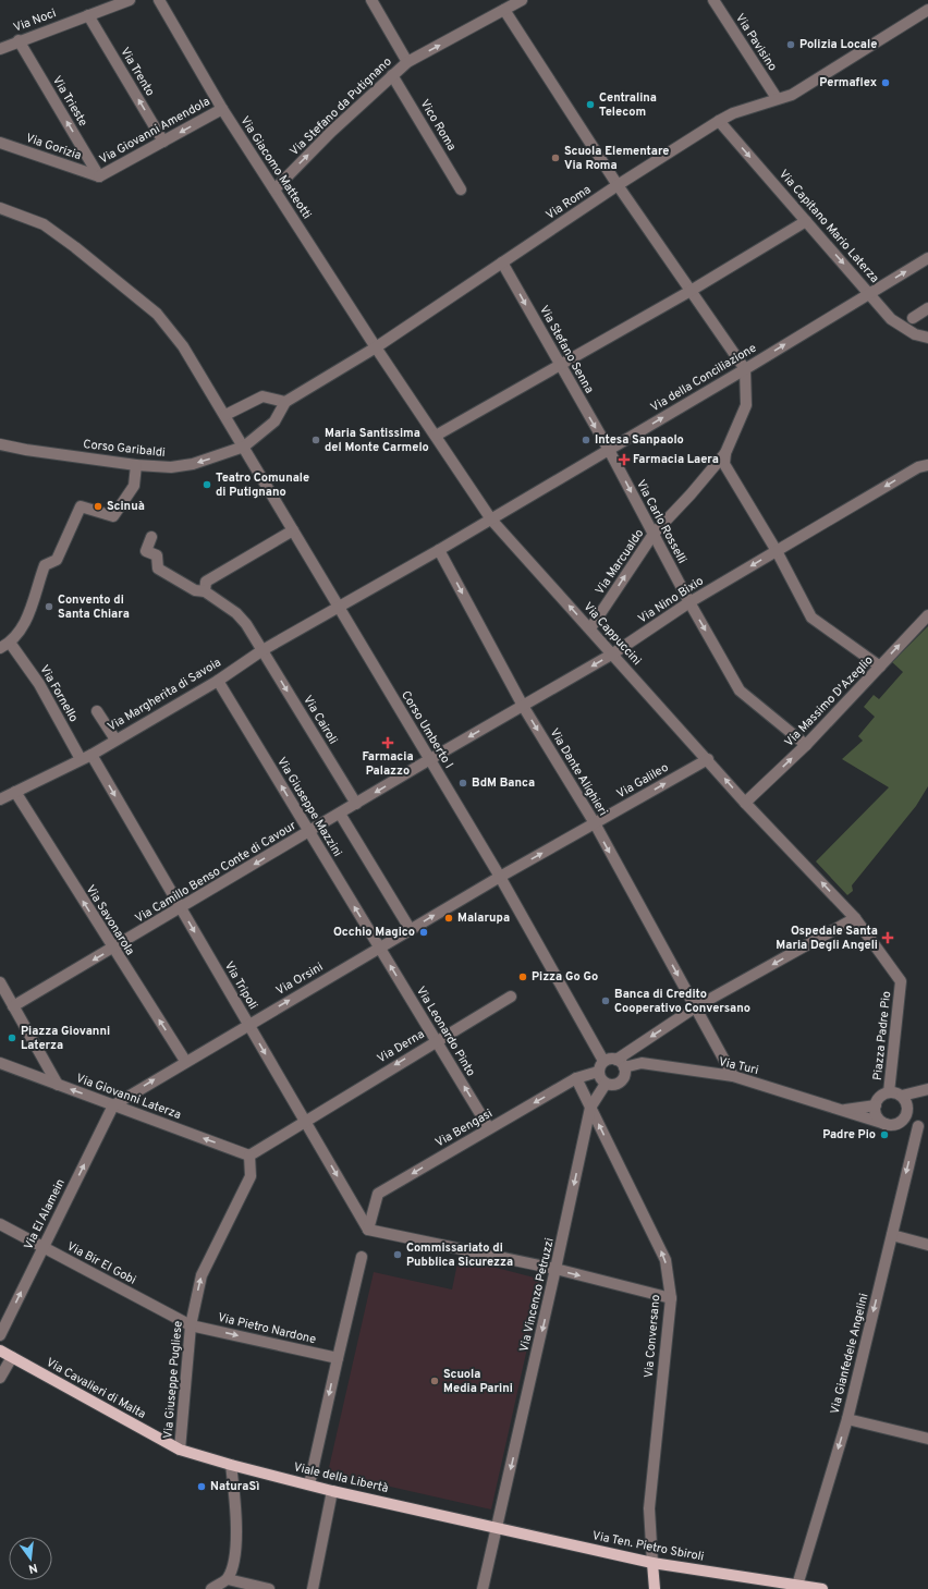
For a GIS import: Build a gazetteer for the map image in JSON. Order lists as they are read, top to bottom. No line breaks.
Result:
{"streets":{"main road":["Via Conversano","Via Cavalieri di Malta","Viale della Libertà","Via Ten. Pietro Sbiroli"],"street":["Via Noci","Via Pavisino","Via Trento","Via Trieste","Via Stefano da Putignano","Vico Roma","Via Giovanni Amendola","Via Gorizia","Via Giacomo Matteotti","Via Roma","Via Capitano Mario Laterza","Via Stefano Senna","Via della Conciliazione","Corso Garibaldi","Via Carlo Rosselli","Via Marcualdo","Via Nino Bixio","Via Cappuccini","Via Fornello","Via Margherita di Savoia","Via Massimo D'Azeglio","Via Cairoli","Corso Umberto I","Via Dante Alighieri","Via Galileo","Via Giuseppe Mazzini","Via Camillo Benso Conte di Cavour","Via Savonarola","Via Orsini","Via Tripoli","Via Leonardo Pinto","Piazza Padre Pio","Via Derna","Via Turi","Via Giovanni Laterza","Via Bengasi","Via El Alamein","Via Bir El Gobi","Via Vincenzo Petruzzi","Via Pietro Nardone","Via Gianfedele Angelini","Via Giuseppe Pugliese"]},"crossings":[["Via Noci","Via Trento"],["Via Noci","Via Trieste"],["Via Pavisino","Via Roma"],["Via Trento","Via Giovanni Amendola"],["Via Trieste","Via Giovanni Amendola"],["Via Trieste","Via Gorizia"],["Via Stefano da Putignano","Vico Roma"],["Via Stefano da Putignano","Via Giacomo Matteotti"],["Via Giovanni Amendola","Via Gorizia"],["Via Giovanni Amendola","Via Giacomo Matteotti"],["Via Giacomo Matteotti","Via Roma"],["Via Giacomo Matteotti","Via Cappuccini"],["Via Roma","Via Capitano Mario Laterza"],["Via Roma","Via Stefano Senna"],["Via Roma","Corso Garibaldi"],["Via Roma","Via Cappuccini"],["Via Roma","Corso Umberto I"],["Via Capitano Mario Laterza","Via della Conciliazione"],["Via Stefano Senna","Via della Conciliazione"],["Via Stefano Senna","Via Carlo Rosselli"],["Via della Conciliazione","Via Carlo Rosselli"],["Via della Conciliazione","Via Marcualdo"],["Via della Conciliazione","Via Cappuccini"],["Via della Conciliazione","Via Margherita di Savoia"],["Via della Conciliazione","Via Dante Alighieri"],["Corso Garibaldi","Corso Umberto I"],["Via Carlo Rosselli","Via Marcualdo"],["Via Carlo Rosselli","Via Nino Bixio"],["Via Carlo Rosselli","Via Massimo D'Azeglio"],["Via Marcualdo","Via Cappuccini"],["Via Nino Bixio","Via Cappuccini"],["Via Nino Bixio","Corso Umberto I"],["Via Nino Bixio","Via Dante Alighieri"],["Via Nino Bixio","Via Camillo Benso Conte di Cavour"],["Via Cappuccini","Via Massimo D'Azeglio"],["Via Cappuccini","Via Galileo"],["Via Cappuccini","Piazza Padre Pio"],["Via Fornello","Via Margherita di Savoia"],["Via Margherita di Savoia","Via Cairoli"],["Via Margherita di Savoia","Corso Umberto I"],["Via Margherita di Savoia","Via Dante Alighieri"],["Via Margherita di Savoia","Via Giuseppe Mazzini"],["Via Margherita di Savoia","Via Savonarola"],["Via Margherita di Savoia","Via Tripoli"],["Via Cairoli","Via Camillo Benso Conte di Cavour"],["Corso Umberto I","Via Galileo"],["Corso Umberto I","Via Camillo Benso Conte di Cavour"],["Corso Umberto I","Via Orsini"],["Corso Umberto I","Via Turi"],["Corso Umberto I","Via Bengasi"],["Corso Umberto I","Via Vincenzo Petruzzi"],["Via Dante Alighieri","Via Galileo"],["Via Dante Alighieri","Via Turi"],["Via Galileo","Via Orsini"],["Via Giuseppe Mazzini","Via Camillo Benso Conte di Cavour"],["Via Giuseppe Mazzini","Via Orsini"],["Via Giuseppe Mazzini","Via Leonardo Pinto"],["Via Camillo Benso Conte di Cavour","Via Savonarola"],["Via Camillo Benso Conte di Cavour","Via Tripoli"],["Via Savonarola","Via Orsini"],["Via Orsini","Via Tripoli"],["Via Orsini","Via Leonardo Pinto"],["Via Orsini","Via Giovanni Laterza"],["Via Orsini","Via El Alamein"],["Via Tripoli","Via Derna"],["Via Tripoli","Via Bengasi"],["Via Leonardo Pinto","Via Derna"],["Via Leonardo Pinto","Via Bengasi"],["Piazza Padre Pio","Via Turi"],["Via Turi","Via Bengasi"],["Via Turi","Via Vincenzo Petruzzi"],["Via Giovanni Laterza","Via El Alamein"],["Via Giovanni Laterza","Via Giuseppe Pugliese"],["Via Bengasi","Via Vincenzo Petruzzi"],["Via Bengasi","Via Conversano"],["Via El Alamein","Via Bir El Gobi"],["Via Bir El Gobi","Via Pietro Nardone"],["Via Bir El Gobi","Via Giuseppe Pugliese"],["Via Vincenzo Petruzzi","Via Conversano"],["Via Vincenzo Petruzzi","Viale della Libertà"],["Via Vincenzo Petruzzi","Via Ten. Pietro Sbiroli"],["Via Pietro Nardone","Via Giuseppe Pugliese"],["Via Conversano","Via Ten. Pietro Sbiroli"],["Via Gianfedele Angelini","Via Ten. Pietro Sbiroli"],["Via Giuseppe Pugliese","Via Cavalieri di Malta"],["Via Giuseppe Pugliese","Viale della Libertà"],["Via Cavalieri di Malta","Viale della Libertà"],["Viale della Libertà","Via Ten. Pietro Sbiroli"]],"one_way":["Via Trento","Via Trieste","Via Stefano da Putignano","Via Giovanni Amendola","Via Capitano Mario Laterza","Via Stefano Senna","Corso Garibaldi","Via Carlo Rosselli","Via Marcualdo","Via Nino Bixio","Via Cappuccini","Via Massimo D'Azeglio","Via Cairoli","Via Dante Alighieri","Via Galileo","Via Camillo Benso Conte di Cavour","Via Savonarola","Via Orsini","Via Tripoli","Via Leonardo Pinto","Via Derna","Via Giovanni Laterza","Via Bengasi","Via El Alamein","Via Vincenzo Petruzzi","Via Pietro Nardone","Via Conversano","Via Gianfedele Angelini","Via Giuseppe Pugliese"],"places":{"other":["Polizia Locale","Permaflex","Centralina Telecom","Scuola Elementare Via Roma","Maria Santissima del Monte Carmelo","Intesa Sanpaolo","Teatro Comunale di Putignano","Scinuà","Convento di Santa Chiara","BdM Banca","Malarupa","Occhio Magico","Pizza Go Go","Banca di Credito Cooperativo Conversano","Piazza Giovanni Laterza","Padre Pio","Commissariato di Pubblica Sicurezza","Scuola Media Parini","NaturaSì"],"health":["Farmacia Laera","Farmacia Palazzo","Ospedale Santa Maria Degli Angeli"]},"north":"bottom"}
